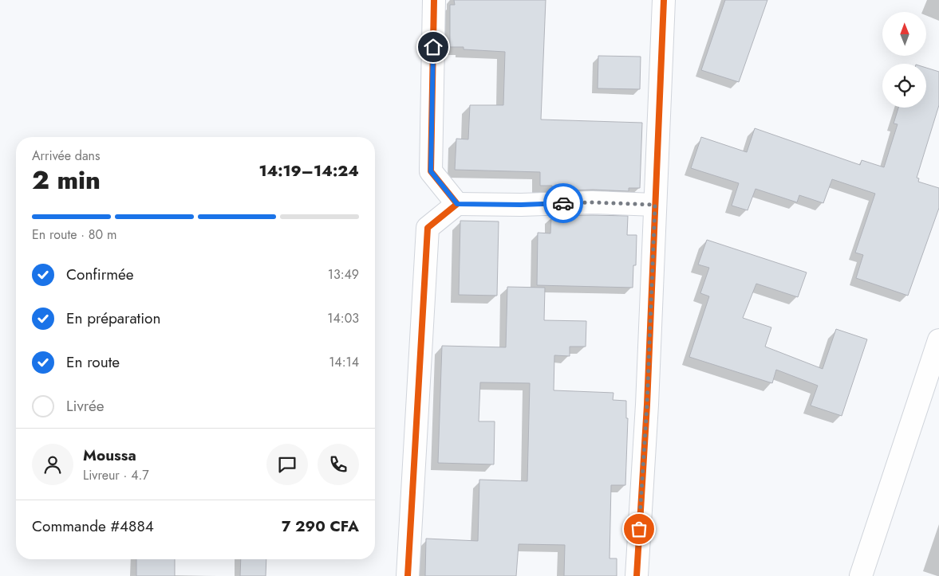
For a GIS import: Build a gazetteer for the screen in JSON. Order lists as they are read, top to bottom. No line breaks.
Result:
{"north":"top","page":{"heading":["2 min","Arrivée dans","14:19–14:24"],"panel":["Moussa","Livreur · 4.7","Commande #4884","7 290 CFA"],"bar":"En route · 80 m","list":[["Confirmée","13:49"],["En préparation","14:03"],["En route","14:14"],"Livrée"]}}
